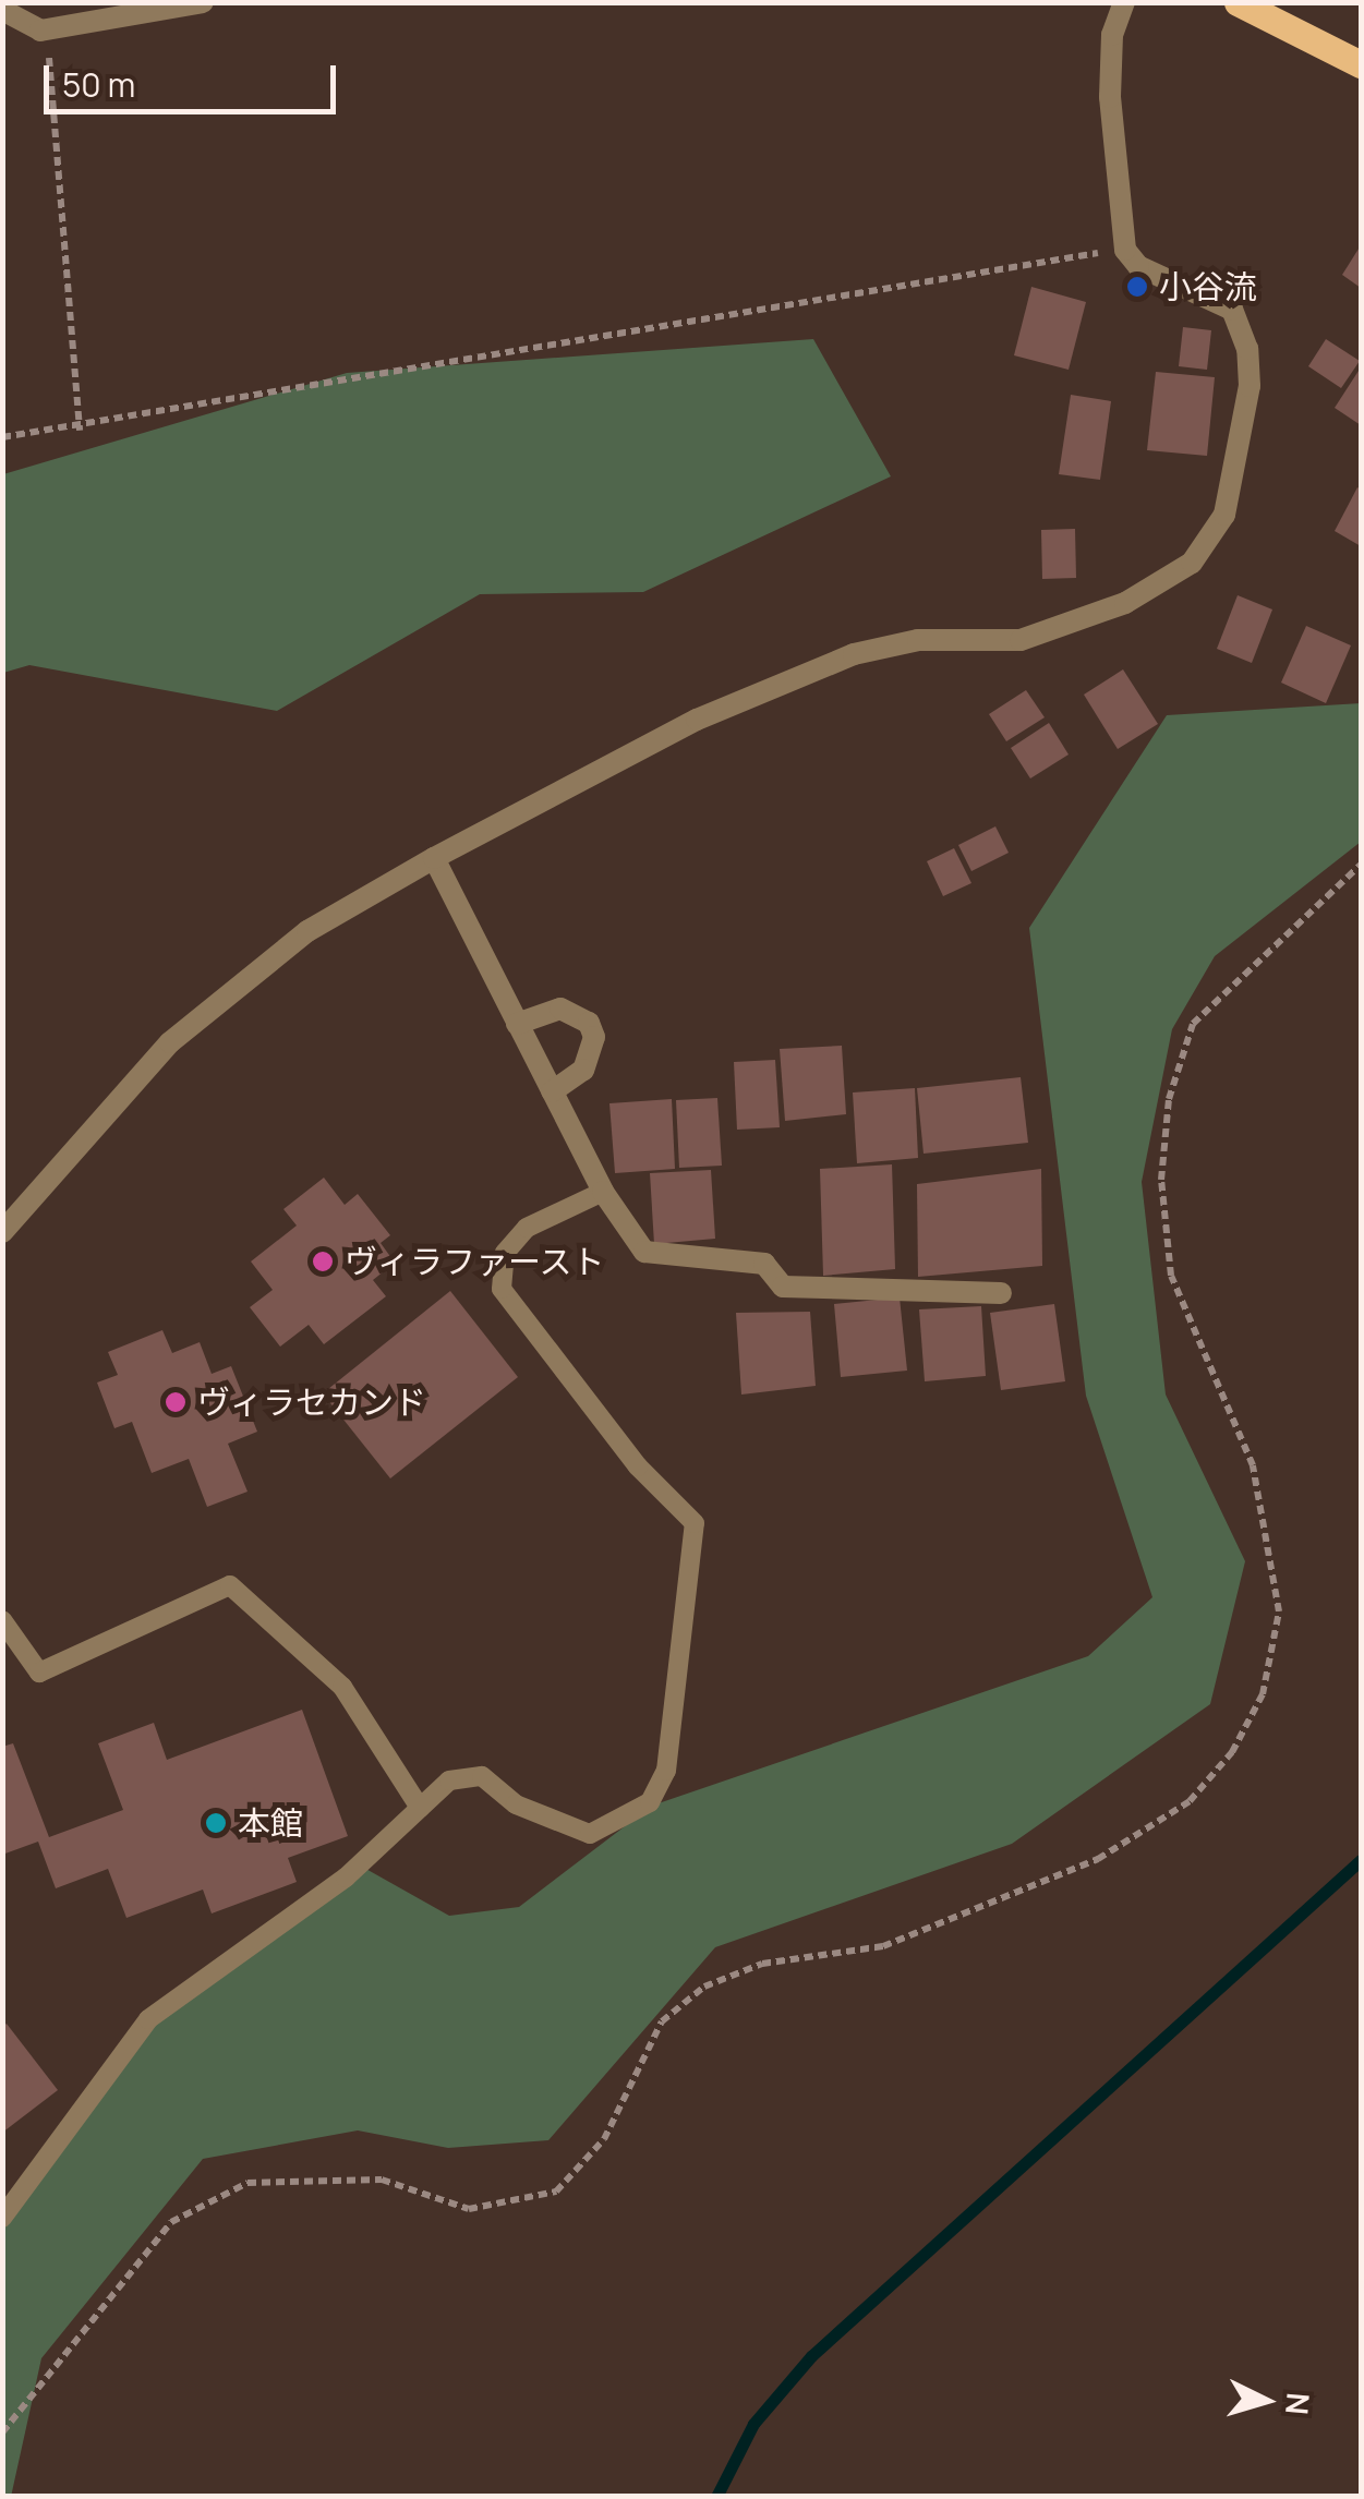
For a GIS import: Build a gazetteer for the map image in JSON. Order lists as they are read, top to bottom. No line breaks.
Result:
{"places":["小谷流","ヴィラファースト","ヴィラセカンド","本館"],"scale_bar":"50 m","north":"right"}
